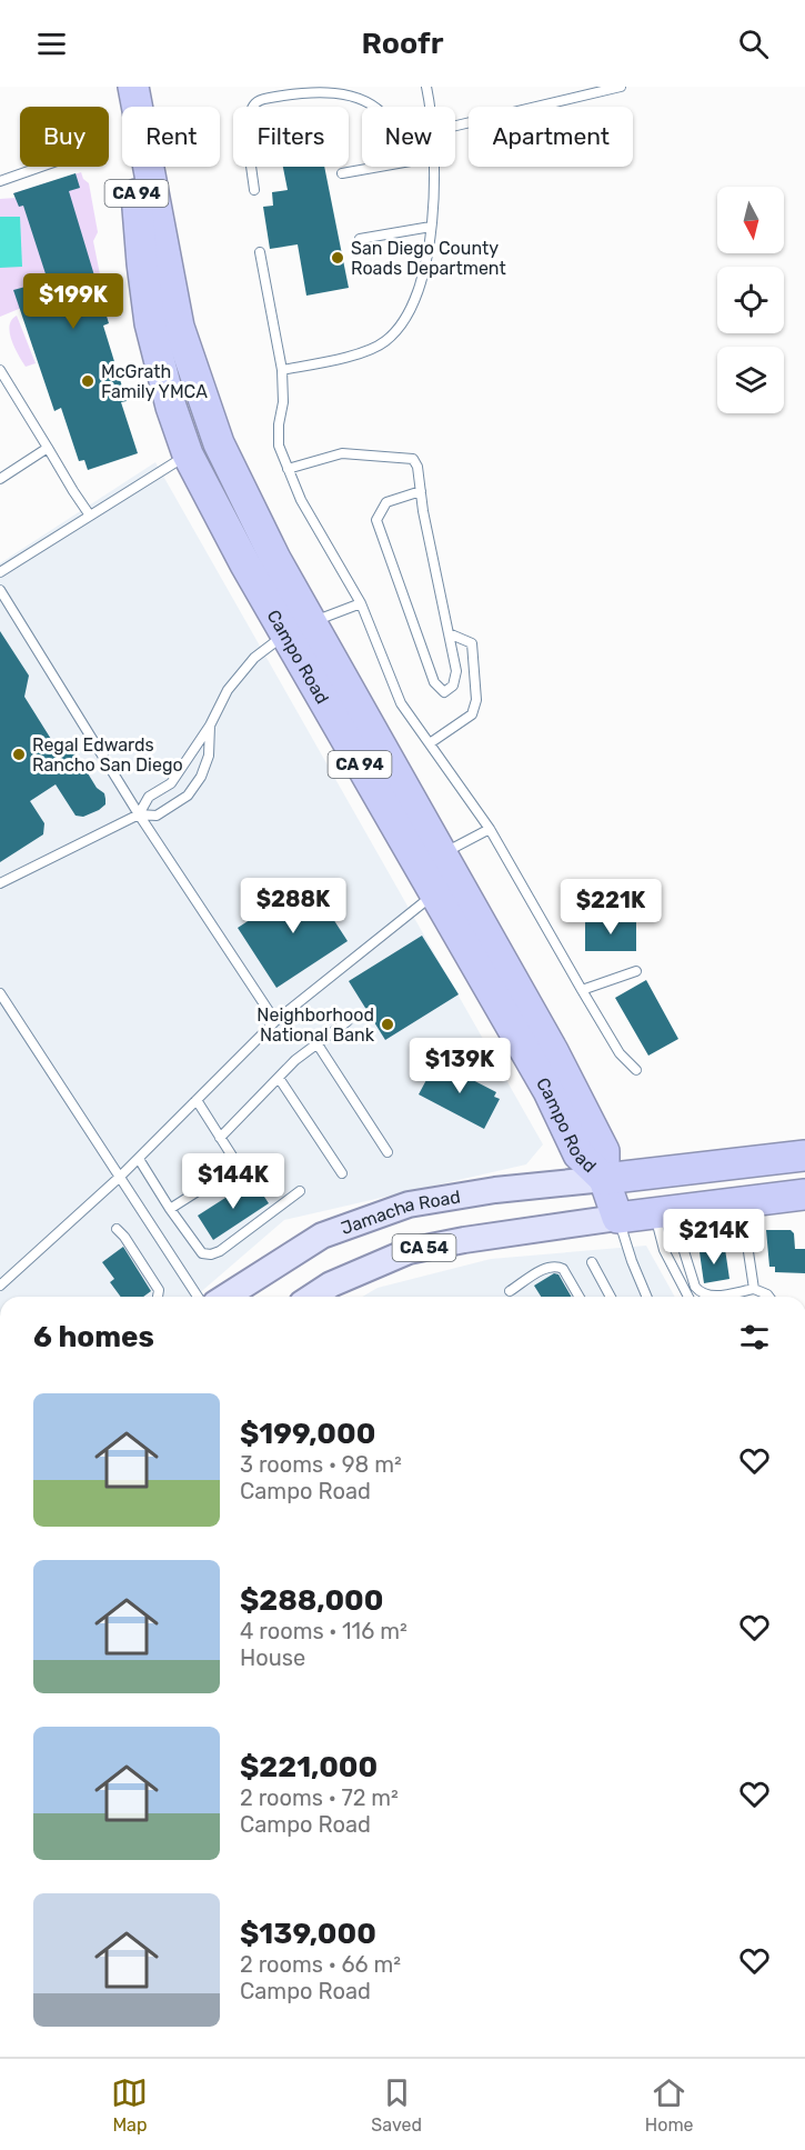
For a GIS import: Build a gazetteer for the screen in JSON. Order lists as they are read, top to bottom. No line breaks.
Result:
{"streets":{"highway":["CA 94","Campo Road"],"main road":["Jamacha Road","CA 54"]},"crossings":[["Campo Road","Jamacha Road"],["Campo Road","CA 54"]],"places":["San Diego County Roads Department","McGrath Family YMCA","Regal Edwards Rancho San Diego","Neighborhood National Bank"],"north":"bottom","page":{"header":"Roofr","chip":["Buy","Rent","Filters","New","Apartment"],"price":["$199K","$288K","$221K","$139K","$144K","$214K"],"heading":"6 homes","list":[{"name":"$199,000","note":"3 rooms · 98 m² · Campo Road"},{"name":"$288,000","note":"4 rooms · 116 m² · House"},{"name":"$221,000","note":"2 rooms · 72 m² · Campo Road"},{"name":"$139,000","note":"2 rooms · 66 m² · Campo Road"}],"tabs":["Map","Saved","Home"]}}
